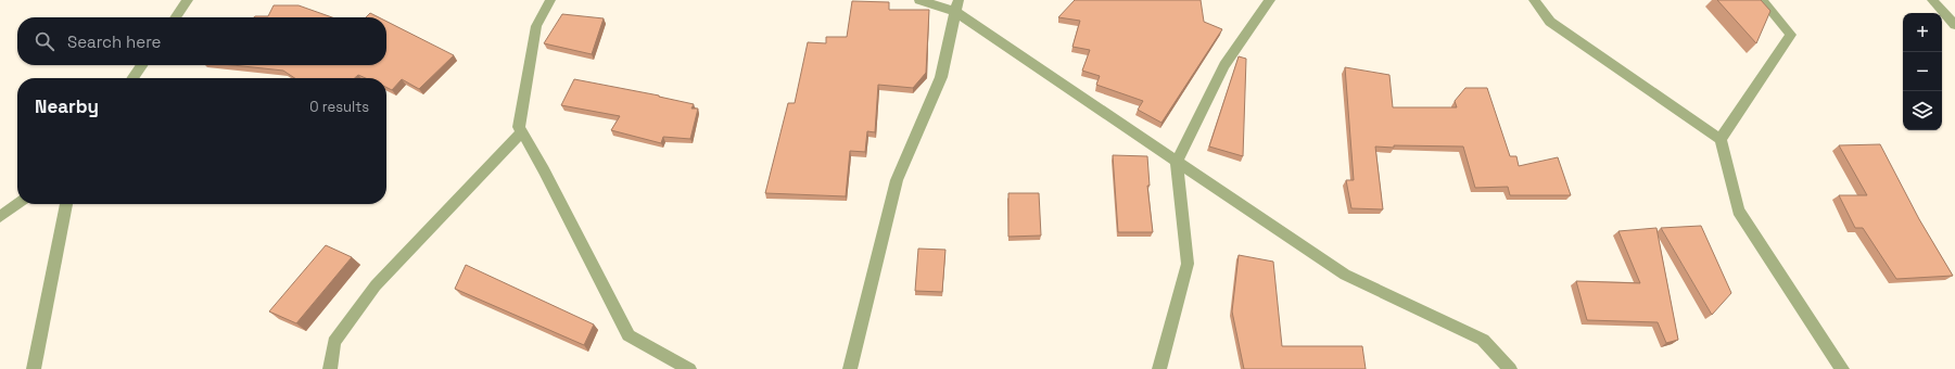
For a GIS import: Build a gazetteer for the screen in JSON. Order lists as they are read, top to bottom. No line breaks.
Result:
{"page":{"map_buttons":["+","−"],"search":"Search here","heading":["Nearby","0 results"]}}
